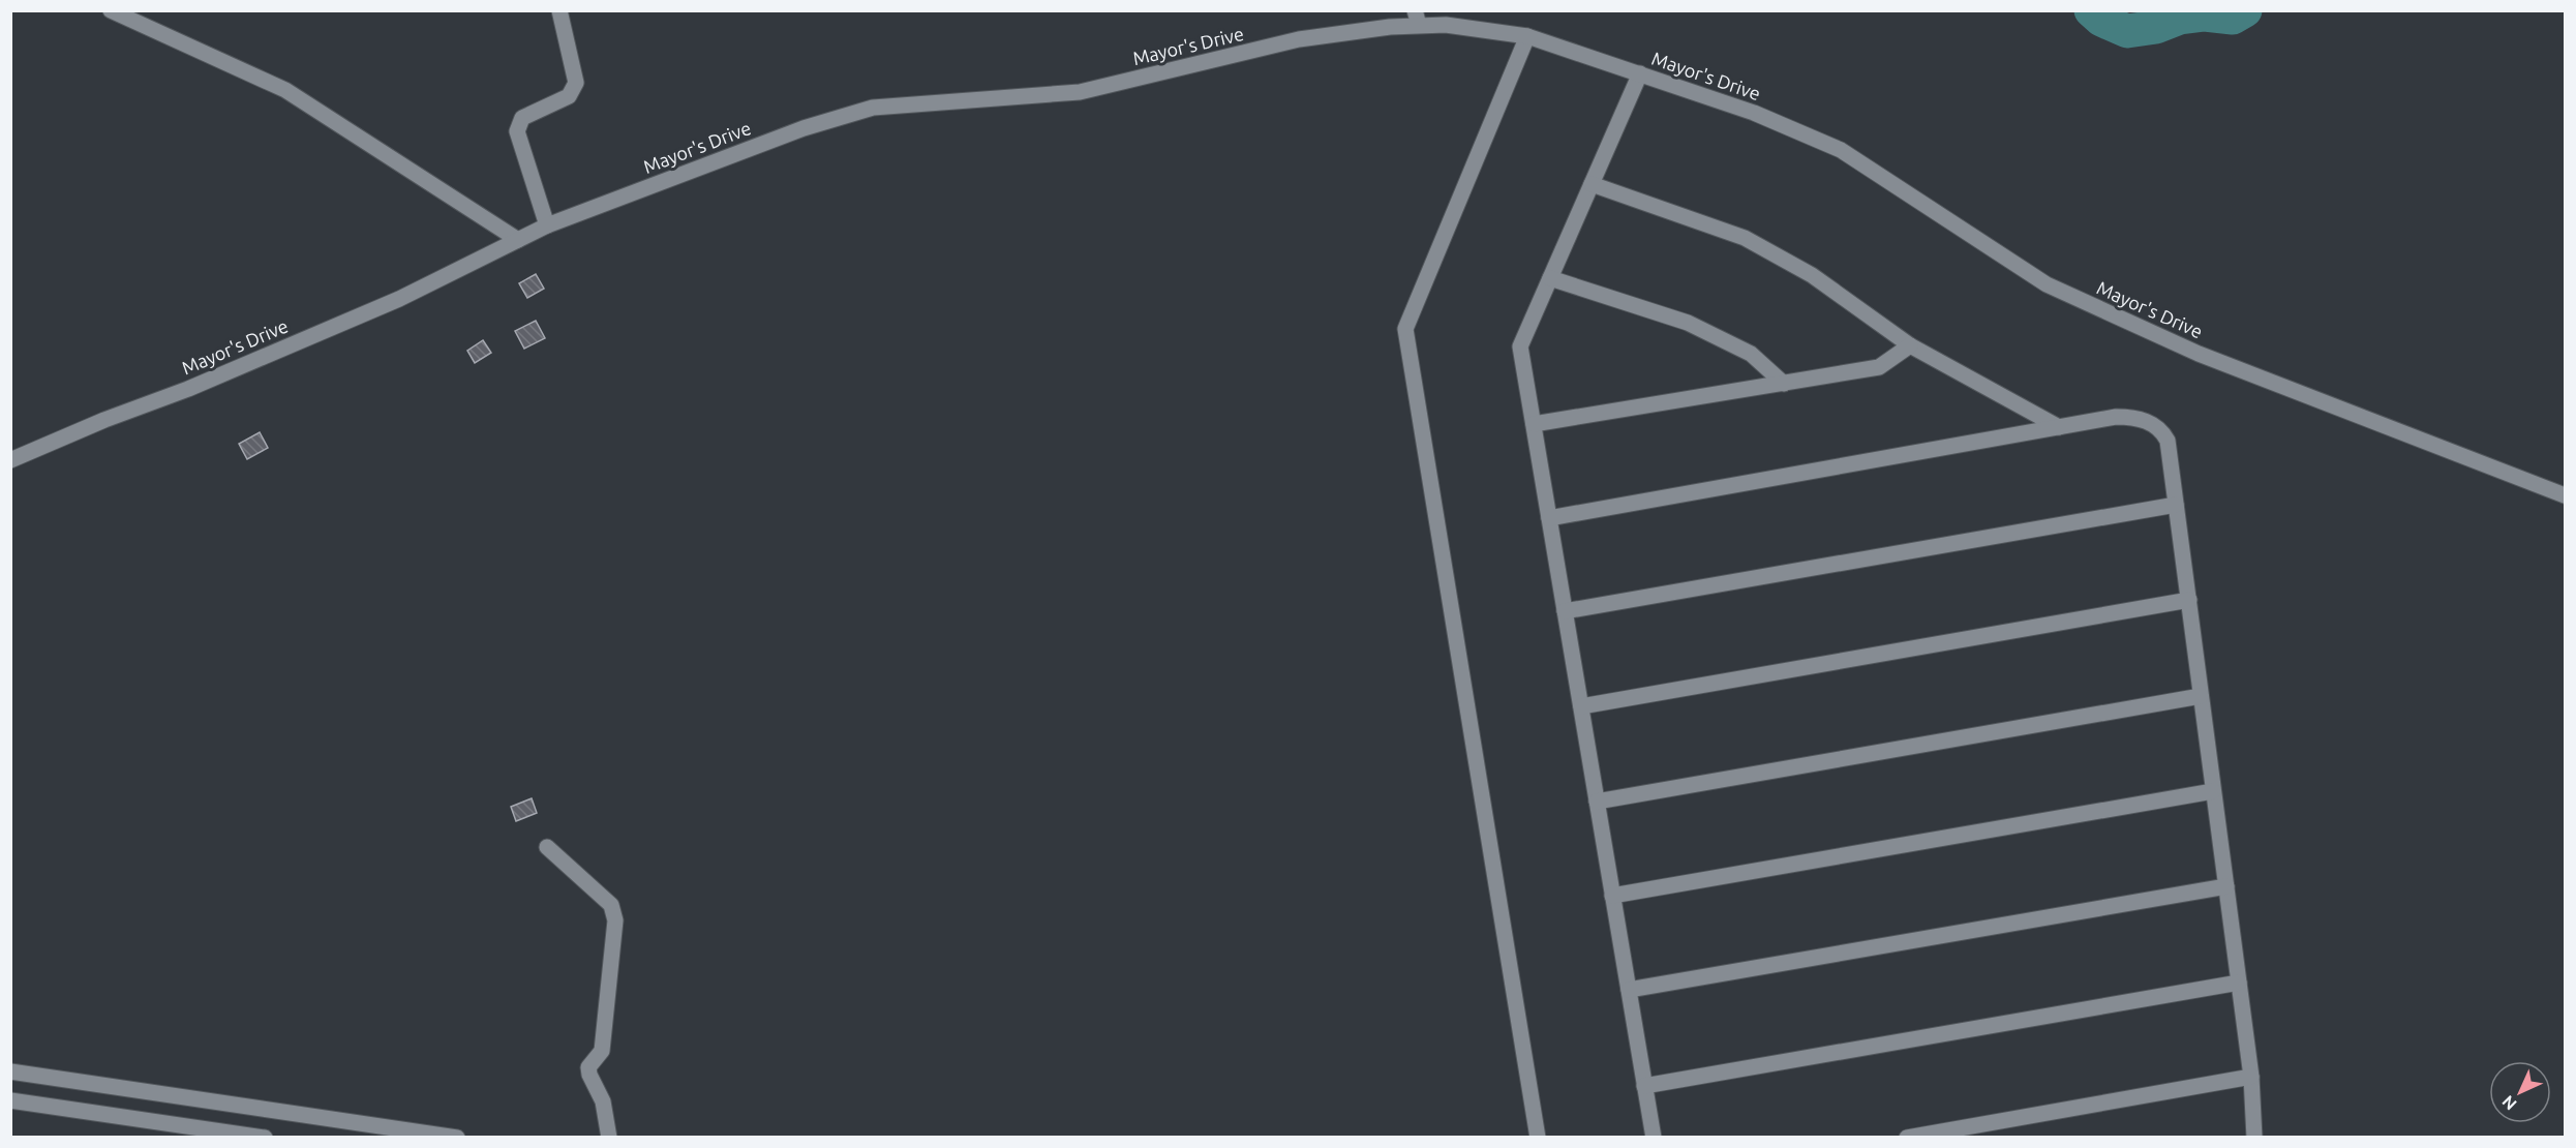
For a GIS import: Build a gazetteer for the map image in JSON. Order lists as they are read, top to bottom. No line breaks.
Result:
{"streets":{"street":["Mayor's Drive"]},"north":"bottom left"}
